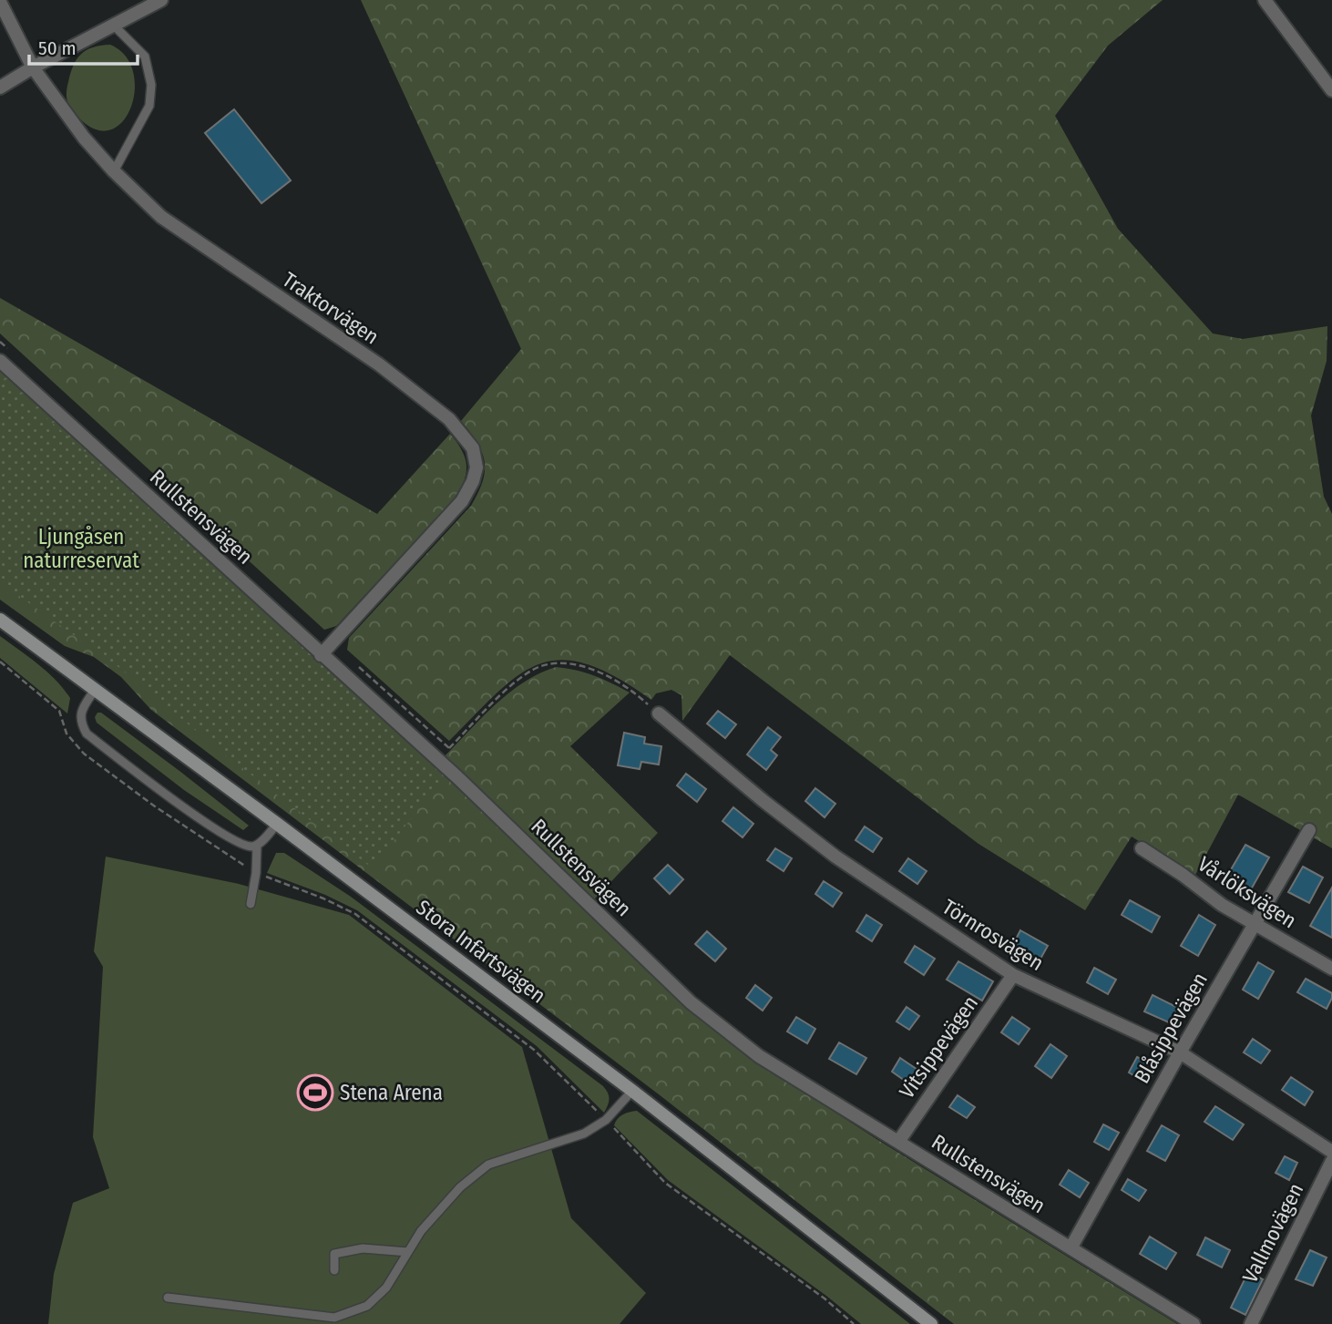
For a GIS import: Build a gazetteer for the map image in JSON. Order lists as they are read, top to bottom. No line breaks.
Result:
{"streets":{"main road":["Stora Infartsvägen"],"street":["Traktorvägen","Rullstensvägen","Vårlöksvägen","Törnrosvägen","Blåsippevägen","Vitsippevägen","Vallmovägen"]},"crossings":[["Traktorvägen","Rullstensvägen"],["Rullstensvägen","Blåsippevägen"],["Rullstensvägen","Vitsippevägen"],["Vårlöksvägen","Blåsippevägen"],["Törnrosvägen","Blåsippevägen"],["Törnrosvägen","Vitsippevägen"]],"parks":["Ljungåsen naturreservat"],"places":{"sports":["Stena Arena"]},"scale_bar":"50 m"}
